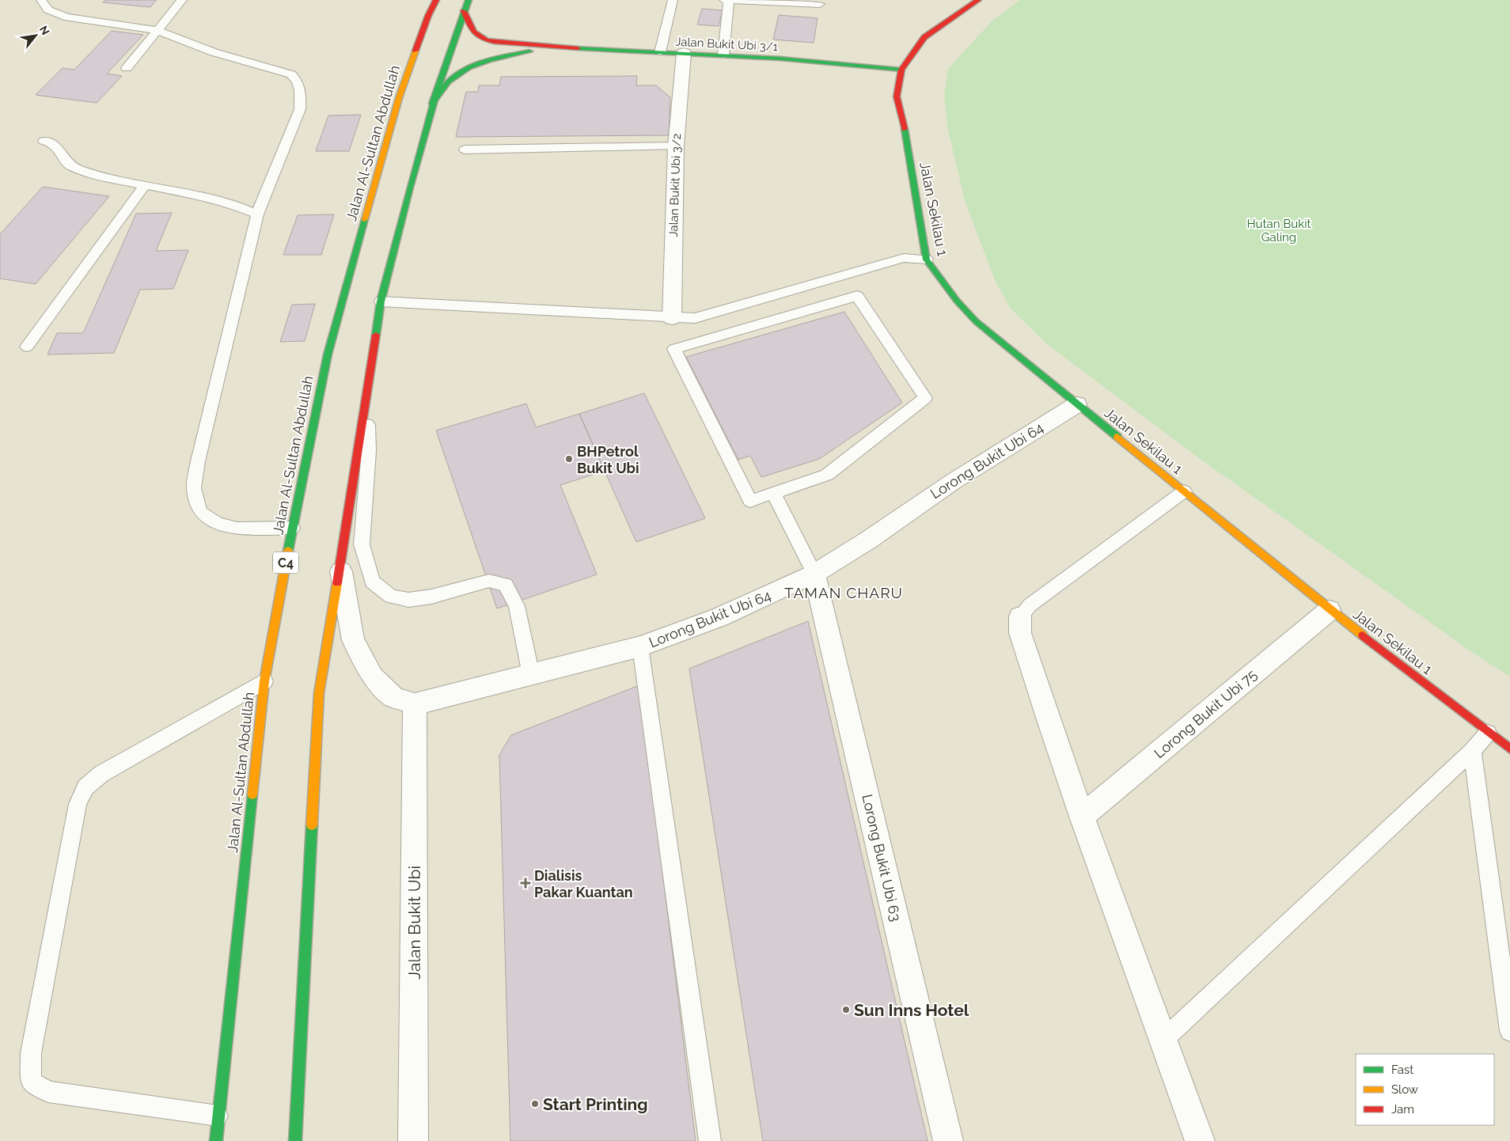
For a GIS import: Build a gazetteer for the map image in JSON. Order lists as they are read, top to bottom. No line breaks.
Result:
{"streets":{"main road":["Jalan Bukit Ubi 3/1","Jalan Al-Sultan Abdullah","Jalan Sekilau 1","C4"],"street":["Jalan Bukit Ubi 3/2","Lorong Bukit Ubi 64","Lorong Bukit Ubi 75","Lorong Bukit Ubi 63","Jalan Bukit Ubi"]},"crossings":[["Jalan Bukit Ubi 3/1","Jalan Bukit Ubi 3/2"],["Jalan Bukit Ubi 3/1","Jalan Sekilau 1"],["Jalan Sekilau 1","Lorong Bukit Ubi 64"],["Jalan Sekilau 1","Lorong Bukit Ubi 75"],["Lorong Bukit Ubi 64","Lorong Bukit Ubi 63"],["Lorong Bukit Ubi 64","Jalan Bukit Ubi"]],"districts":["TAMAN CHARU"],"parks":["Hutan Bukit Galing"],"places":{"other":["BHPetrol Bukit Ubi","Sun Inns Hotel","Start Printing"],"health":["Dialisis Pakar Kuantan"]},"legend":["Fast","Slow","Jam"],"north":"top right"}
